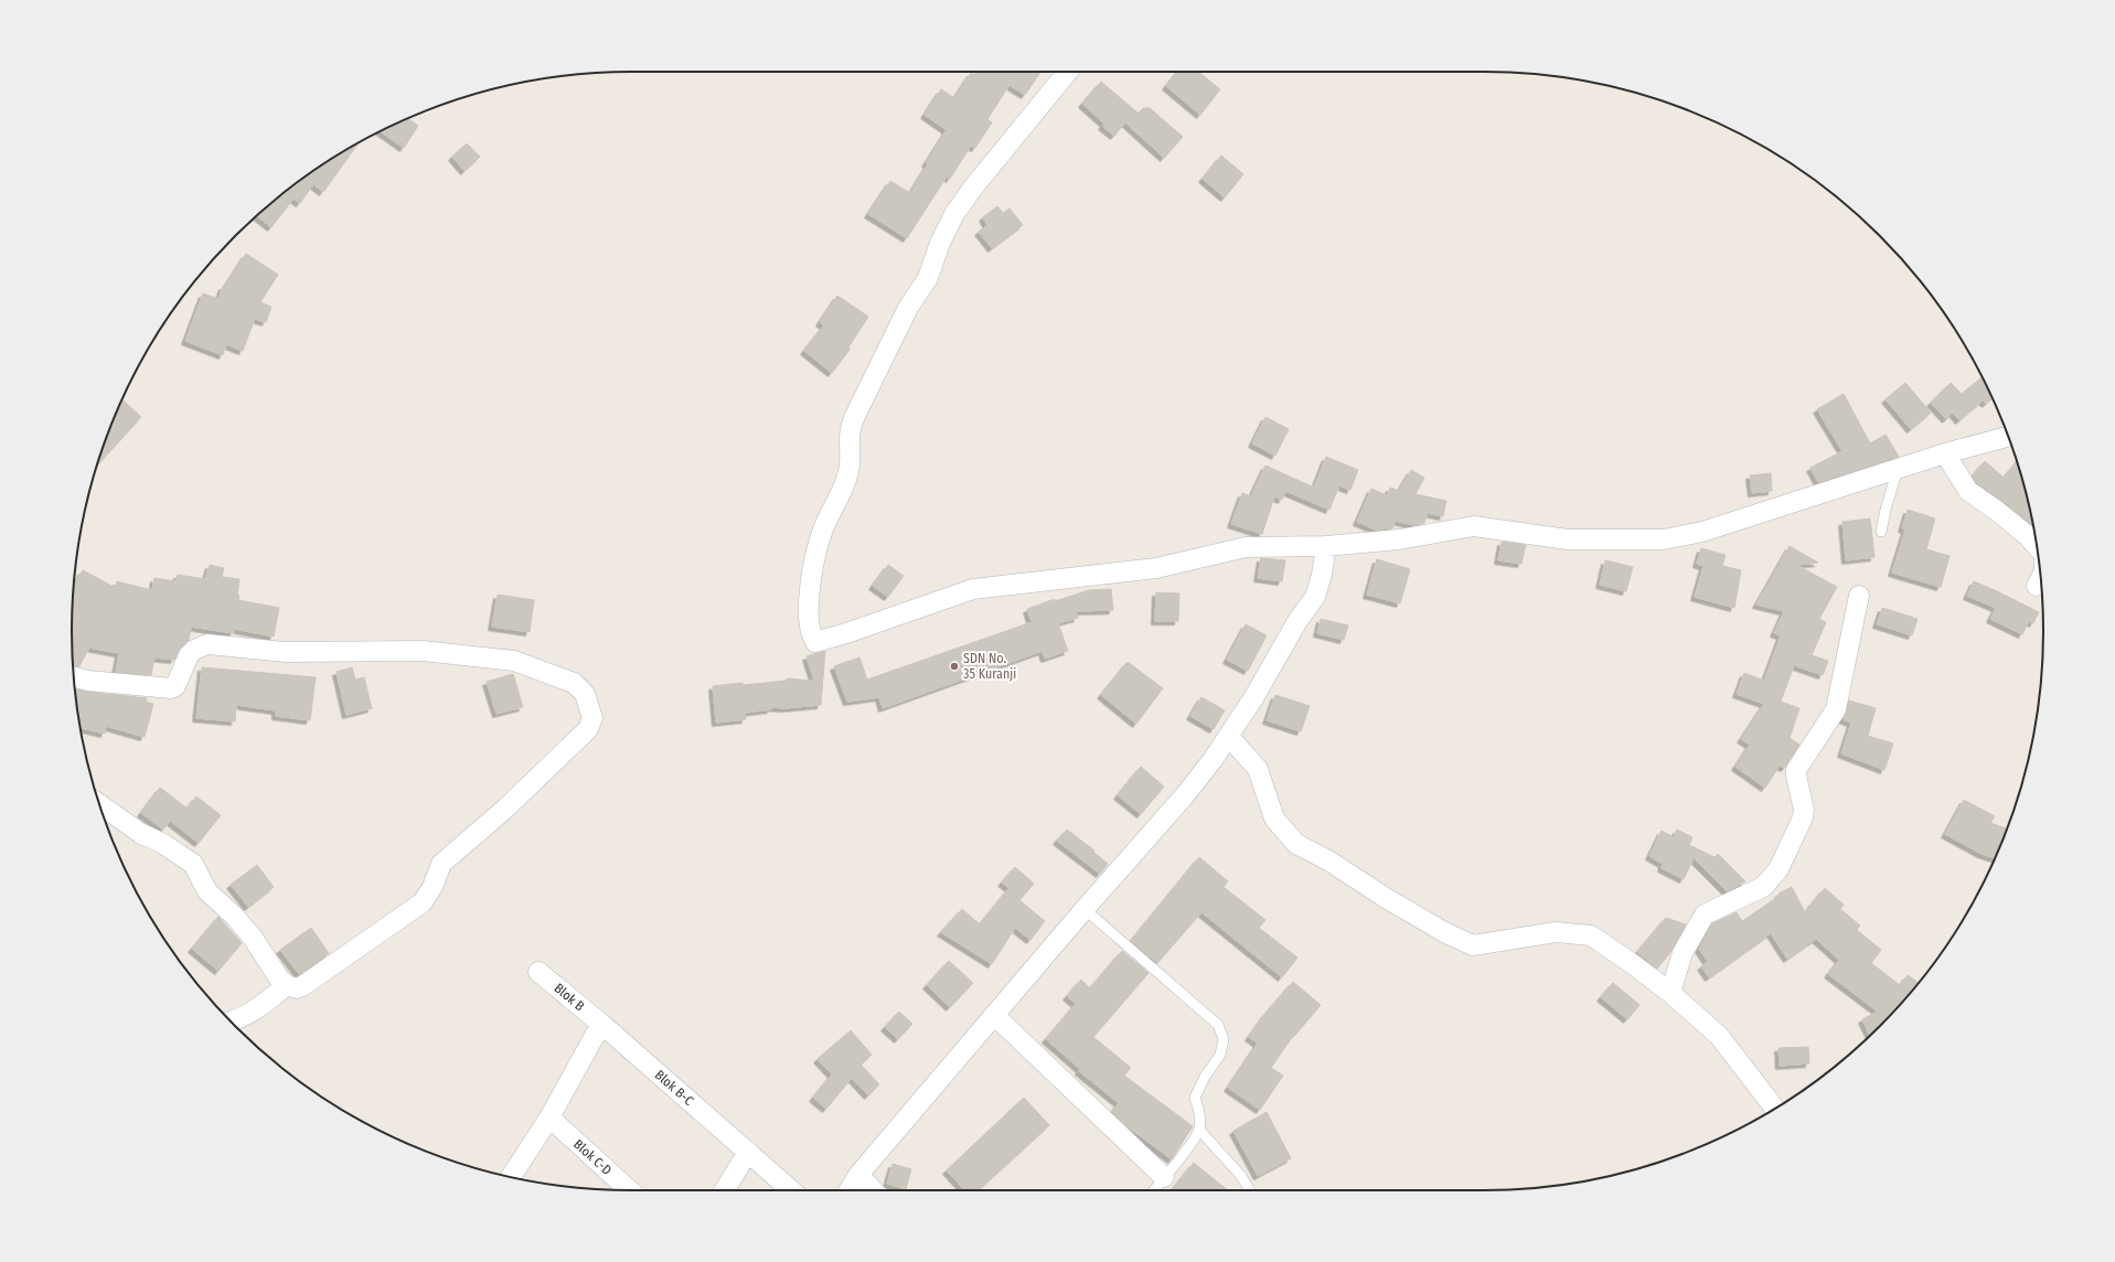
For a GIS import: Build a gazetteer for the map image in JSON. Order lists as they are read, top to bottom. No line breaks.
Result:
{"streets":{"street":["Blok B","Blok B-C","Blok C-D"]},"crossings":[["Blok B","Blok B-C"]],"places":["SDN No. 35 Kuranji"]}
